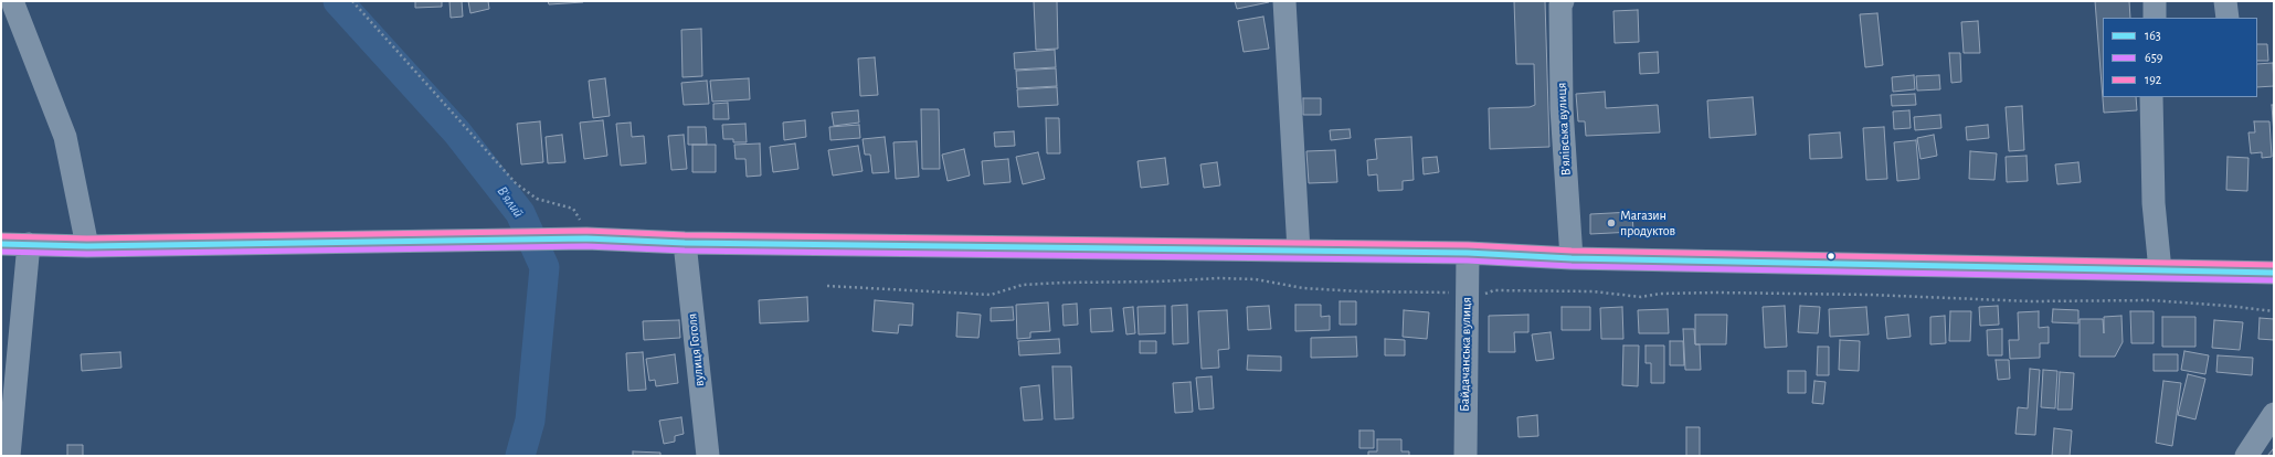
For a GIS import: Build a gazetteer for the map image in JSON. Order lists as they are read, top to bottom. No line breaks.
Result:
{"streets":{"street":["В’ялівська вулиця","вулиця Гоголя","Байдачанська вулиця"]},"water":["В'ялий"],"places":["Магазин продуктов"],"lines":["transit line 192","transit line 163","transit line 659"],"legend":["163","659","192"]}
